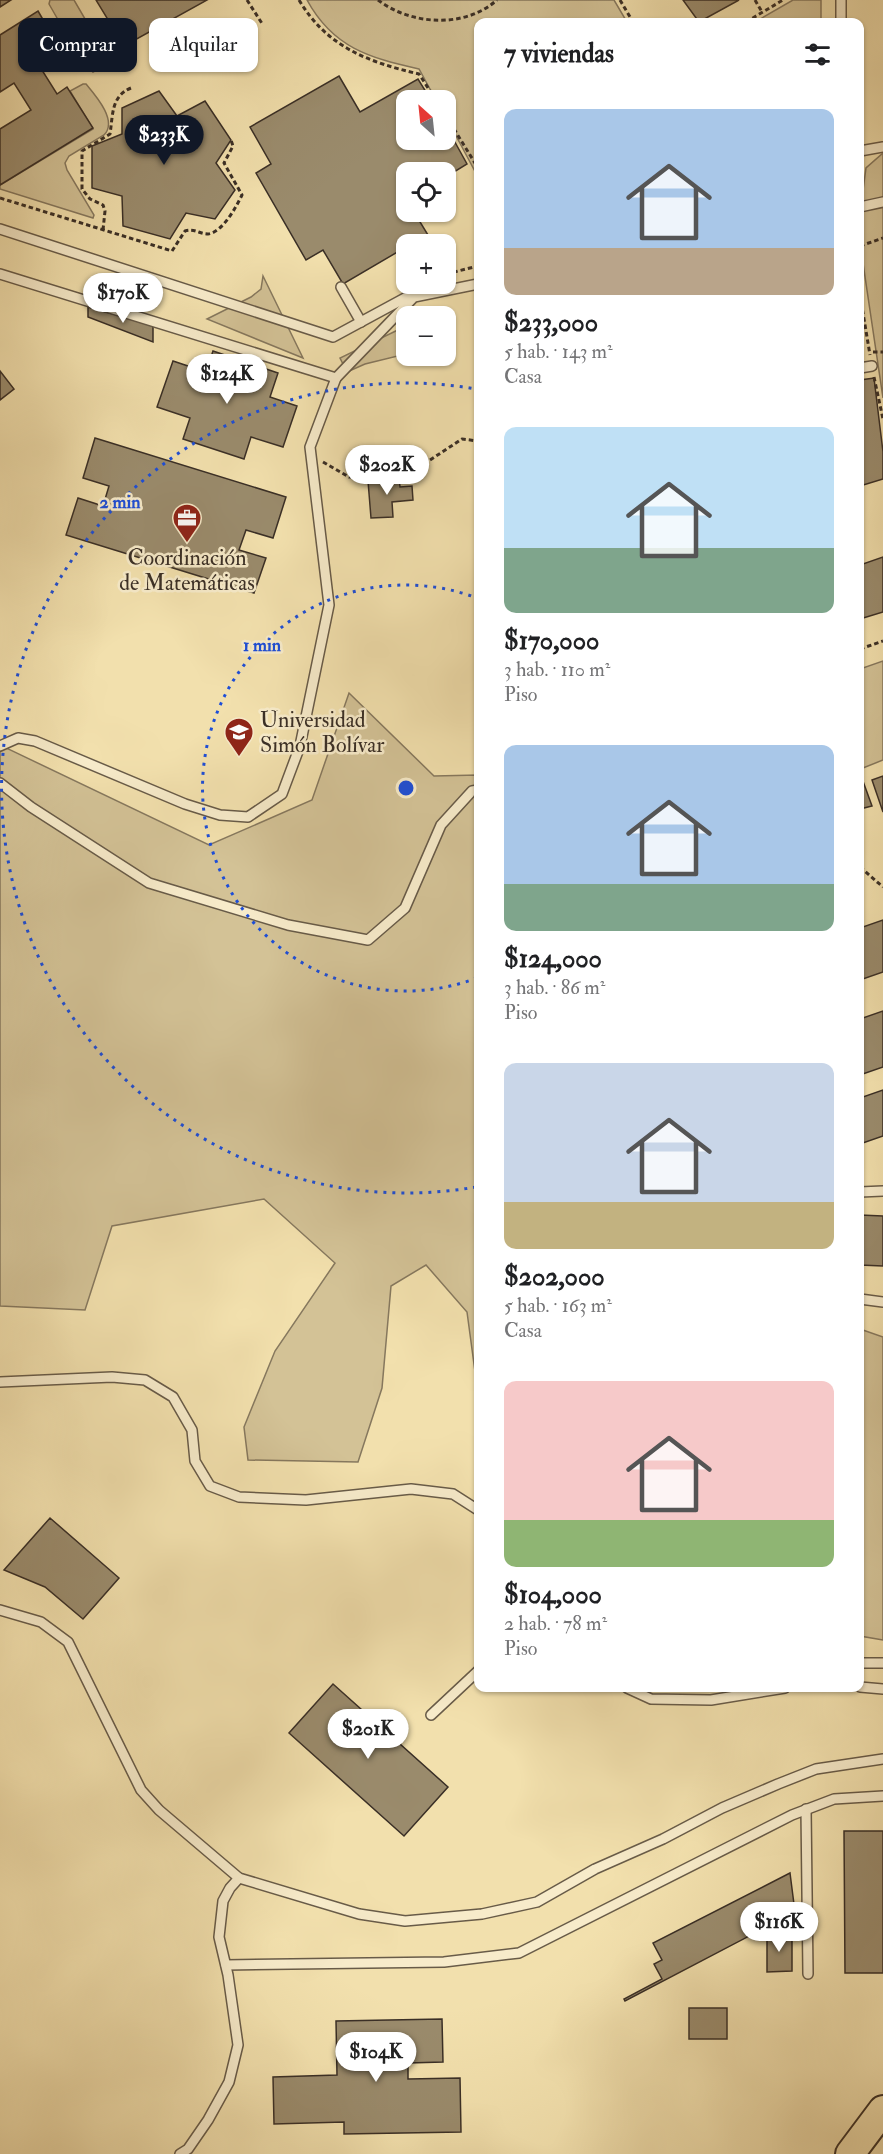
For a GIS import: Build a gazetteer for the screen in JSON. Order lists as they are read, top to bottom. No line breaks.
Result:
{"places":{"office":["Coordinación de Matemáticas"],"school or university":["Universidad Simón Bolívar"]},"north":"top left","page":{"chip":["Comprar","Alquilar"],"heading":"7 viviendas","map_buttons":["+","−"],"list":[{"name":"$233,000","note":"5 hab. · 143 m² · Casa"},{"name":"$170,000","note":"3 hab. · 110 m² · Piso"},{"name":"$124,000","note":"3 hab. · 86 m² · Piso"},{"name":"$202,000","note":"5 hab. · 163 m² · Casa"},{"name":"$104,000","note":"2 hab. · 78 m² · Piso"}],"price":["$233K","$170K","$124K","$202K","$201K","$116K","$104K"]},"rings":["2 min","1 min"]}
